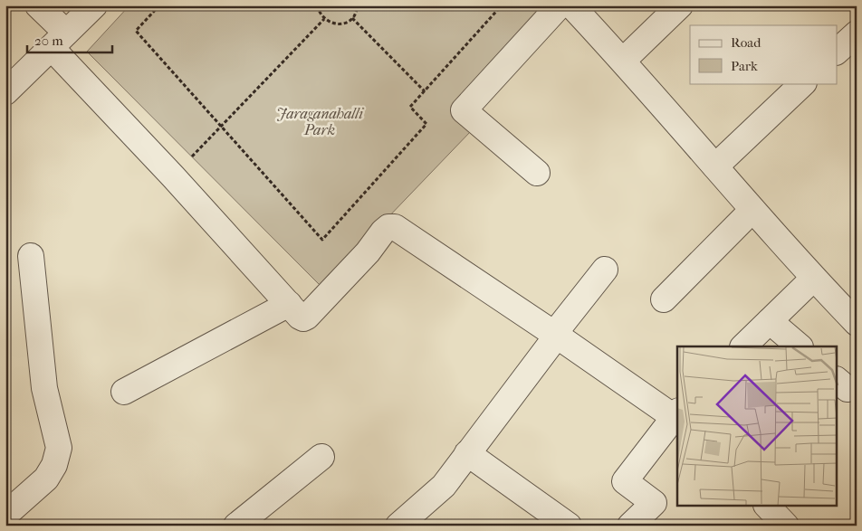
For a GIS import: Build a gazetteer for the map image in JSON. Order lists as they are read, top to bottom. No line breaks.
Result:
{"parks":["Jaraganahalli Park"],"legend":["Road","Park"],"scale_bar":"20 m"}
